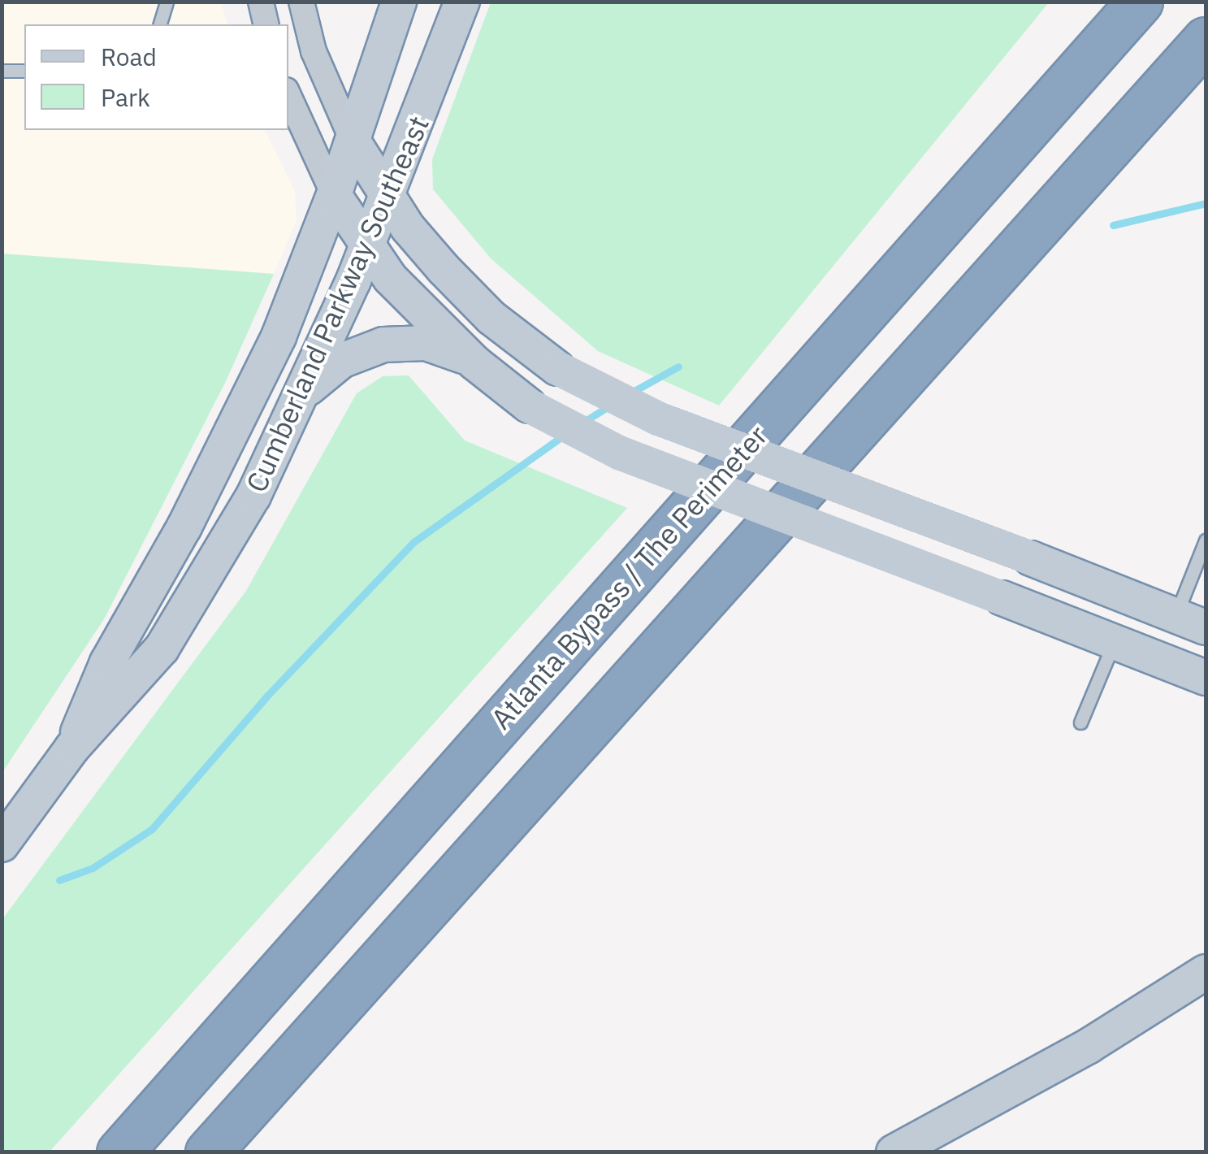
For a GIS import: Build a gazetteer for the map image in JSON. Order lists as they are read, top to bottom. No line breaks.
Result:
{"streets":{"highway":["Atlanta Bypass / The Perimeter"],"street":["Cumberland Parkway Southeast"]},"legend":["Road","Park"]}
